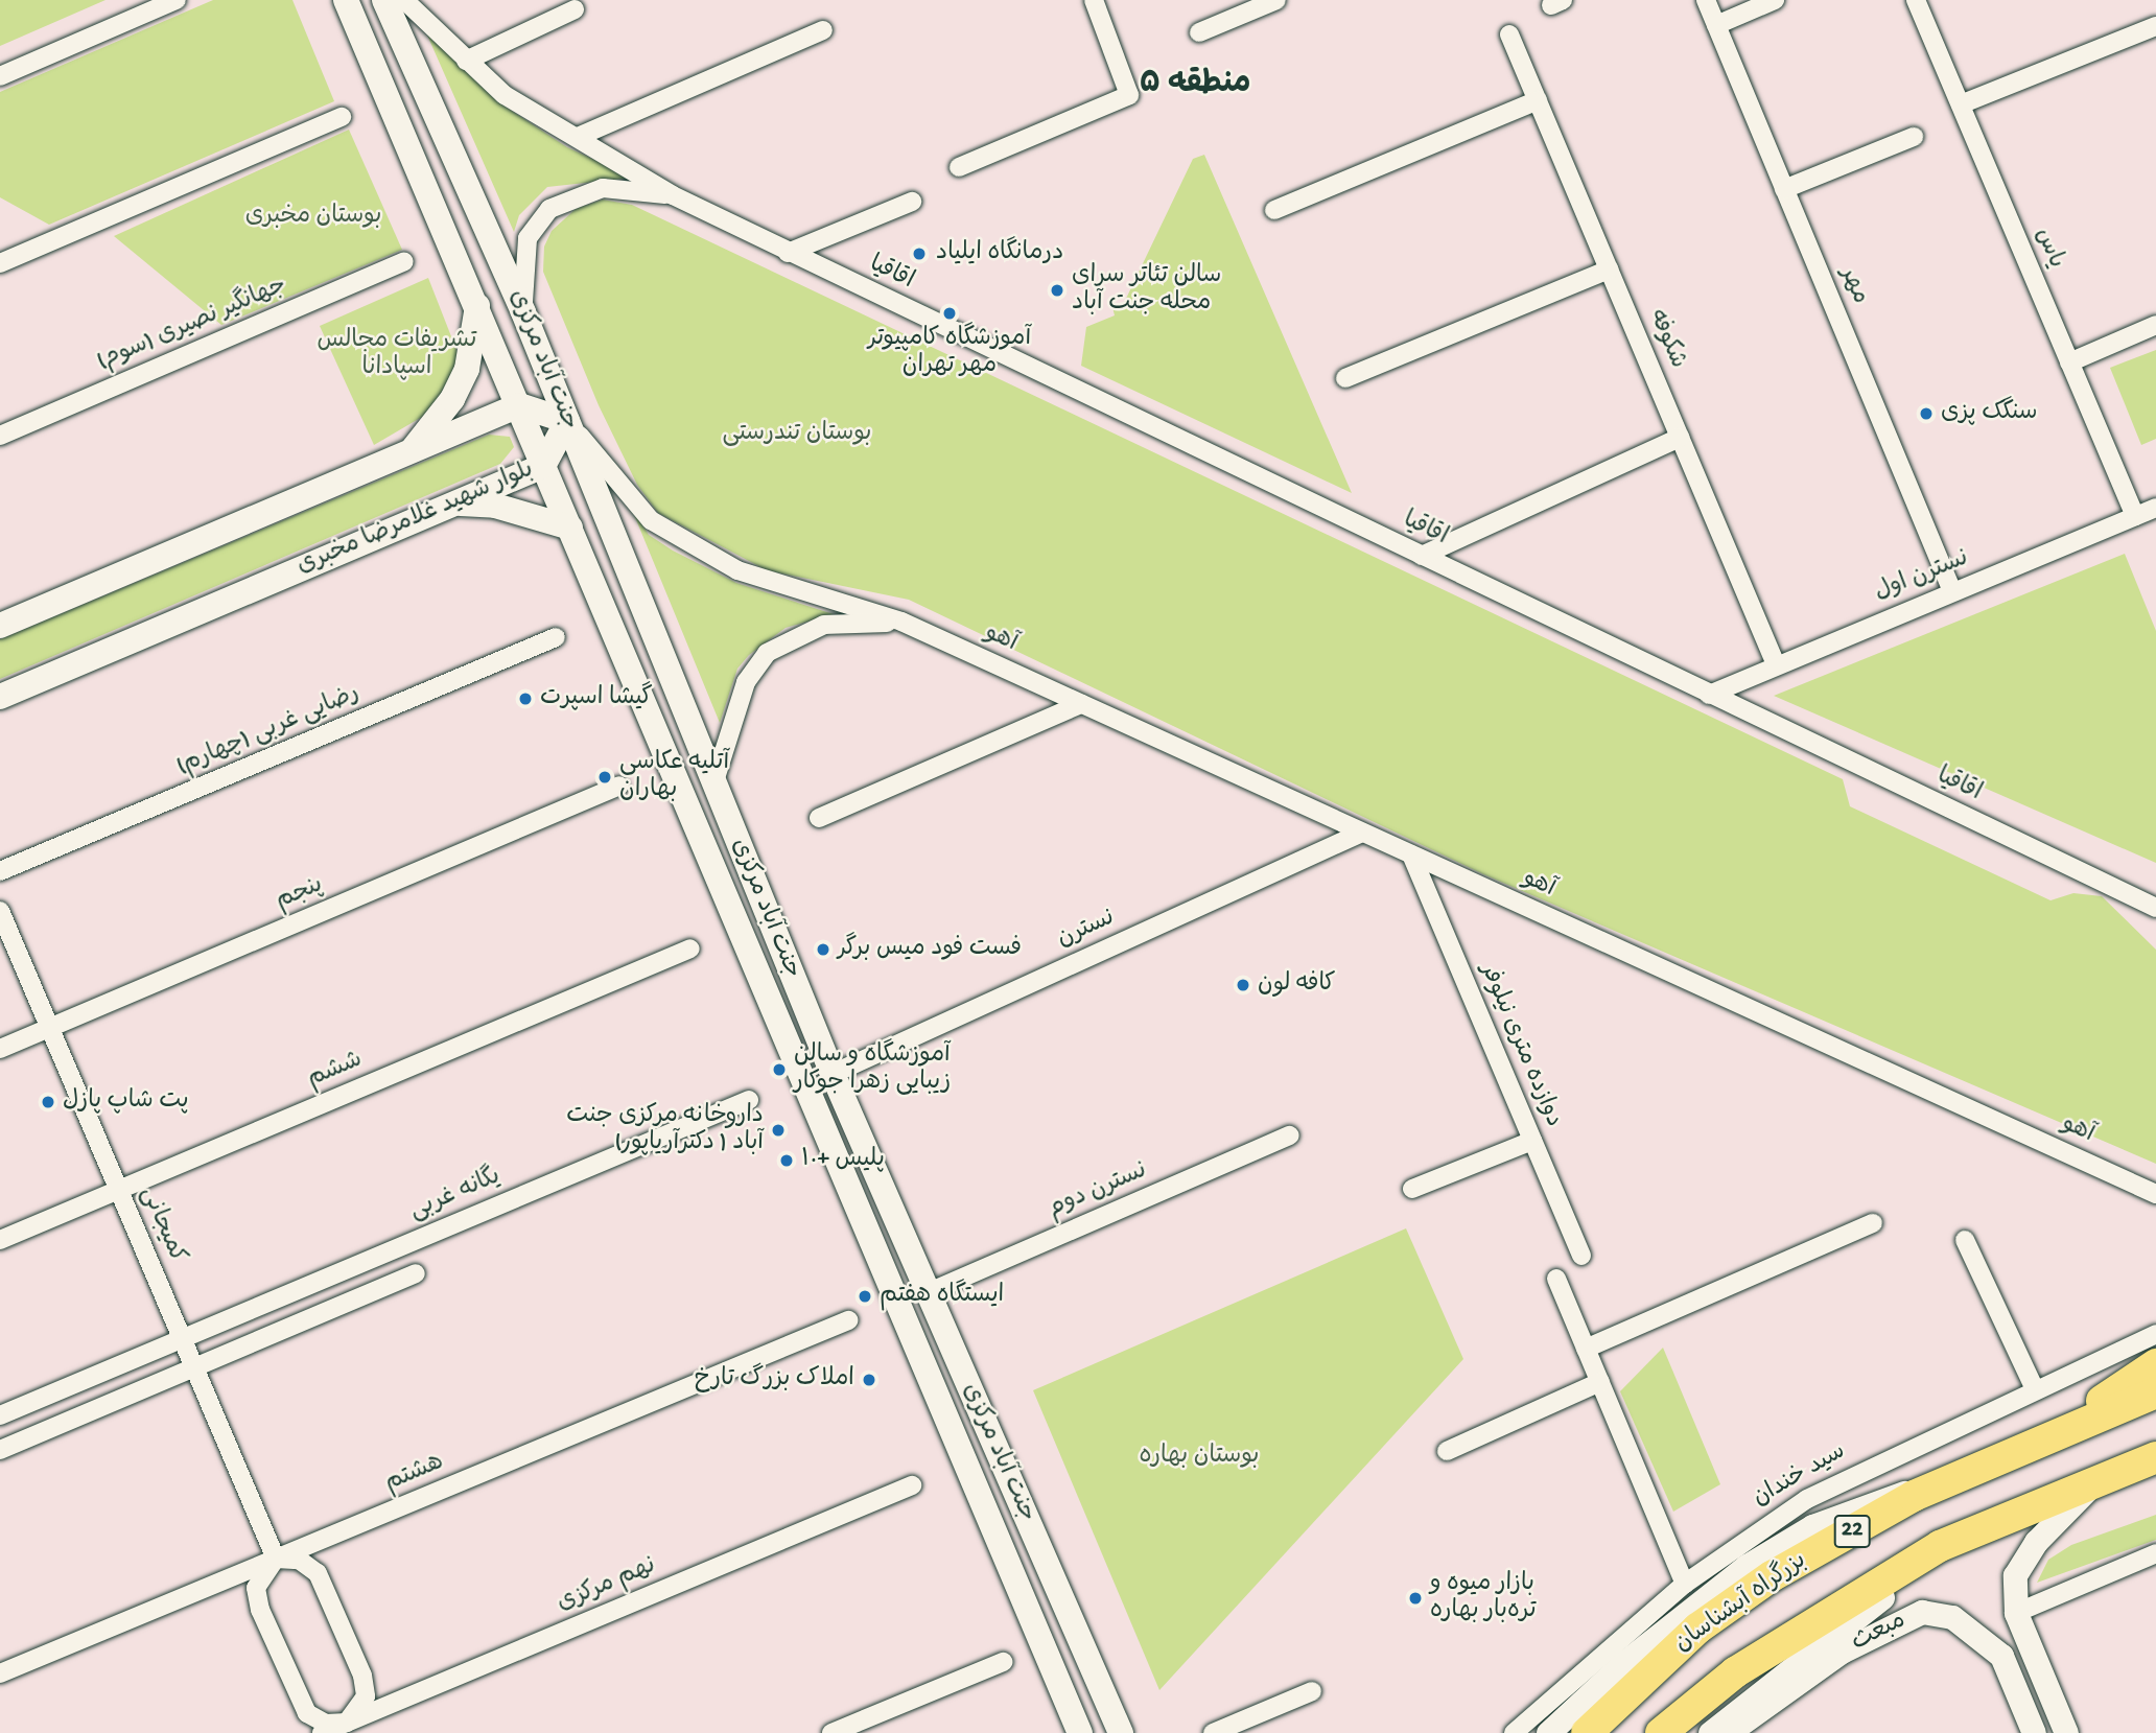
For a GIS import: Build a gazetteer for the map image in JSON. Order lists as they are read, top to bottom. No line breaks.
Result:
{"streets":{"highway":["22","بزرگراه آبشناسان"],"main road":["جنت آباد مرکزی","بلوار شهید غلامرضا مخبری"],"street":["یاس","اقاقیا","مهر","جهانگیر نصیری (سوم)","شکوفه","نسترن اول","آهو","رضایی غربی (چهارم)","پنجم","نسترن","دوازده متری نیلوفر","ششم","نسترن دوم","یگانه غربی","کمیجانی","هشتم","سید خندان","نهم مرکزی","مبعث"]},"crossings":[["یاس","نسترن اول"],["اقاقیا","نسترن اول"],["مهر","نسترن اول"],["شکوفه","نسترن اول"],["جنت آباد مرکزی","بلوار شهید غلامرضا مخبری"],["جنت آباد مرکزی","آهو"],["جنت آباد مرکزی","نسترن"],["جنت آباد مرکزی","نسترن دوم"],["بلوار شهید غلامرضا مخبری","آهو"],["آهو","نسترن"],["آهو","دوازده متری نیلوفر"],["پنجم","کمیجانی"],["ششم","کمیجانی"],["یگانه غربی","کمیجانی"],["کمیجانی","هشتم"]],"districts":["منطقه ۵"],"parks":["بوستان مخبری","تشریفات مجالس اسپادانا","بوستان تندرستی","بوستان بهاره"],"places":["درمانگاه ایلیاد","سالن تئاتر سرای محله جنت آباد","آموزشگاه کامپیوتر مهر تهران","سنگک پزی","گیشا اسپرت","آتلیه عکاسی بهاران","فست فود میس برگر","کافه لون","آموزشگاه و سالن زیبایی زهرا جوکار","پت شاپ پازل","داروخانه مرکزی جنت آباد ( دکترآریاپور)","پلیس +۱۰","ایستگاه هفتم","املاک بزرگ تارخ","بازار میوه و تره‌بار بهاره"]}
